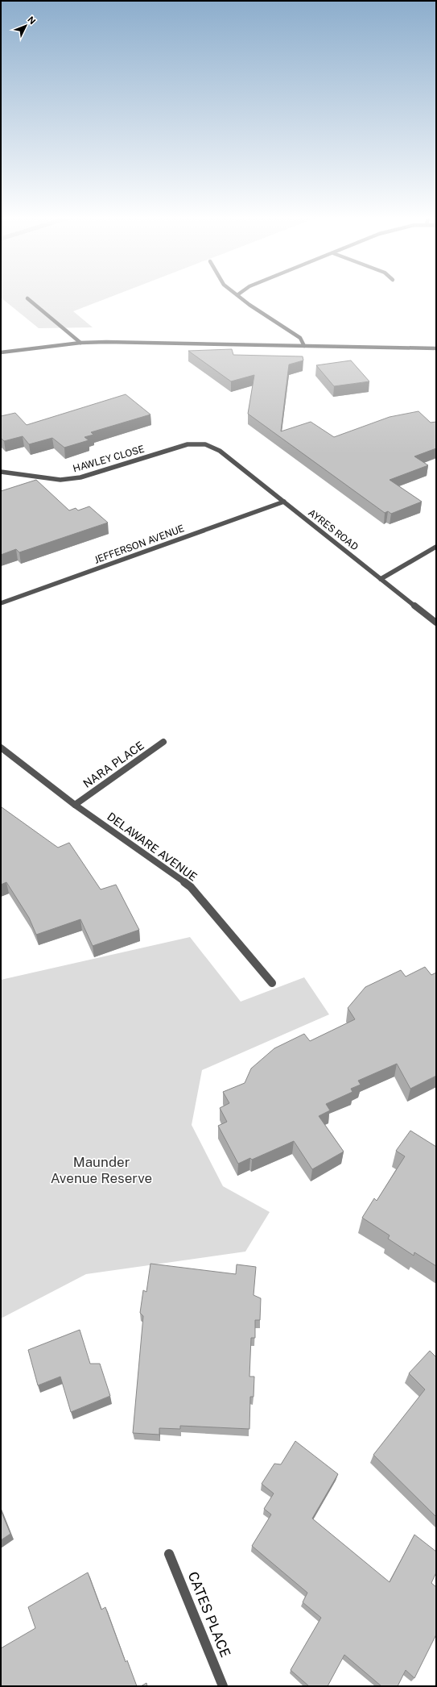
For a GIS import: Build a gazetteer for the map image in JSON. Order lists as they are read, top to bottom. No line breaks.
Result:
{"streets":{"street":["HAWLEY CLOSE","AYRES ROAD","JEFFERSON AVENUE","NARA PLACE","DELAWARE AVENUE","CATES PLACE"]},"crossings":[["HAWLEY CLOSE","AYRES ROAD"],["AYRES ROAD","JEFFERSON AVENUE"],["NARA PLACE","DELAWARE AVENUE"]],"parks":["Maunder Avenue Reserve"],"north":"top right"}
